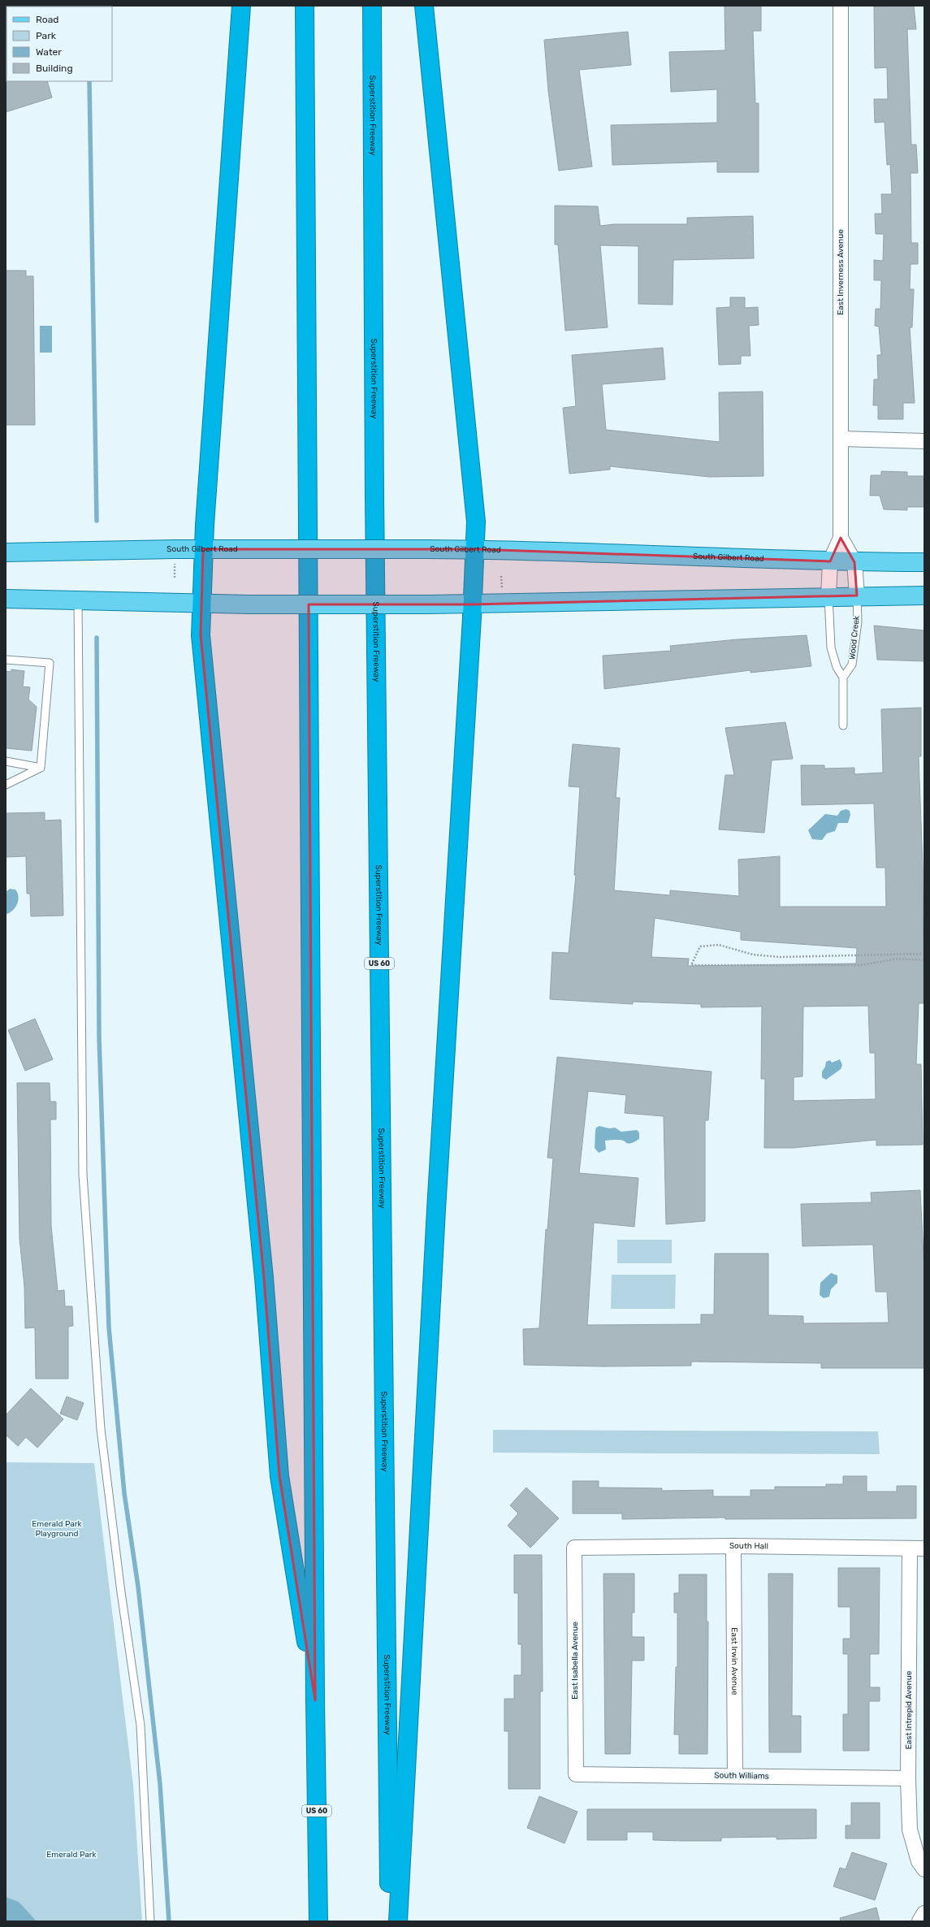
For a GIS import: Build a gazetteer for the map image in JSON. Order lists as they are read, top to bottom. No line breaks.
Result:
{"streets":{"highway":["Superstition Freeway","US 60"],"main road":["South Gilbert Road"],"street":["East Inverness Avenue","South Hall","East Isabella Avenue","East Irwin Avenue","East Intrepid Avenue","South Williams"],"lane":["Wood Creek"]},"crossings":[["East Inverness Avenue","South Gilbert Road"],["East Inverness Avenue","Wood Creek"],["South Hall","East Isabella Avenue"],["South Hall","East Irwin Avenue"],["South Hall","East Intrepid Avenue"],["East Isabella Avenue","South Williams"],["East Irwin Avenue","South Williams"],["East Intrepid Avenue","South Williams"]],"parks":["Emerald Park Playground","Emerald Park"],"legend":["Road","Park","Water","Building"]}
